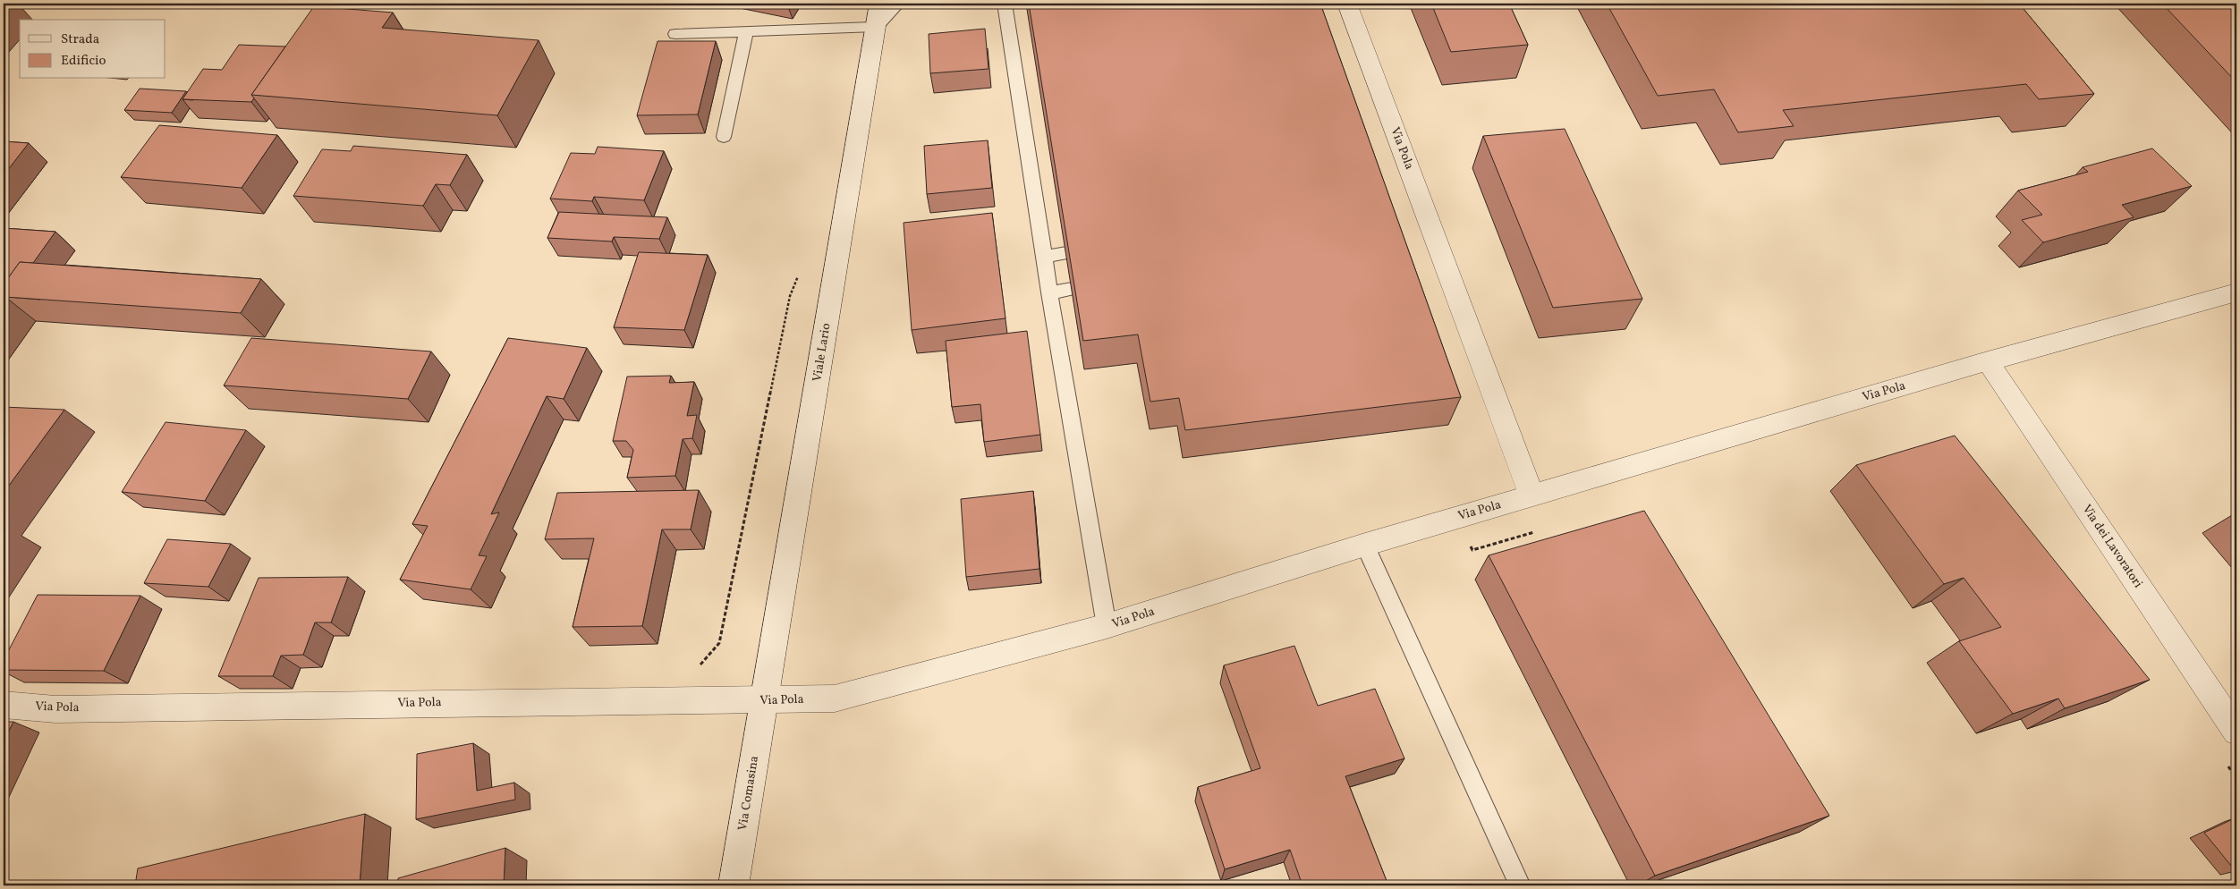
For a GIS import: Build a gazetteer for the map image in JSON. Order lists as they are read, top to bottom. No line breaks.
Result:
{"streets":{"street":["Via Pola","Viale Lario","Via dei Lavoratori","Via Comasina"]},"crossings":[["Via Pola","Viale Lario"],["Via Pola","Via dei Lavoratori"],["Via Pola","Via Comasina"],["Viale Lario","Via Comasina"]],"legend":["Strada","Edificio"]}
